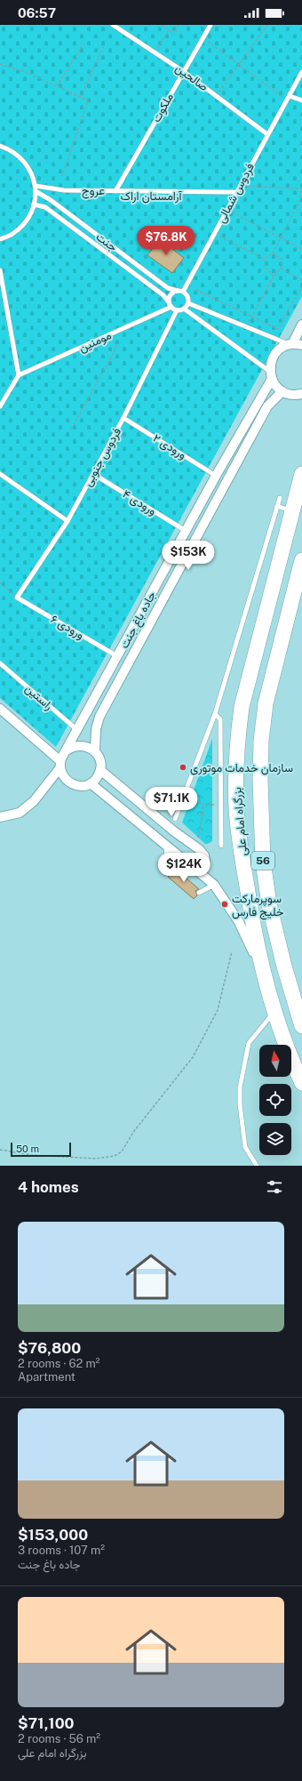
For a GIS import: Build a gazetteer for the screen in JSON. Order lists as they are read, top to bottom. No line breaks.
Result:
{"streets":{"highway":["بزرگراه امام علی","56"],"street":["جاده باغ جنت"],"lane":["صالحین","ملکوت","عروج","فردوس شمالی","جنت","مومنین","ورودی ۲","فردوس جنوبی","ورودی ۴","ورودی ۶","راستین"]},"crossings":[["صالحین","ملکوت"],["صالحین","فردوس شمالی"],["ملکوت","عروج"],["عروج","فردوس شمالی"],["فردوس شمالی","جنت"],["فردوس شمالی","مومنین"],["فردوس شمالی","فردوس جنوبی"],["جنت","مومنین"],["جنت","فردوس جنوبی"],["مومنین","فردوس جنوبی"],["ورودی ۲","فردوس جنوبی"],["ورودی ۲","جاده باغ جنت"],["فردوس جنوبی","ورودی ۴"],["فردوس جنوبی","ورودی ۶"],["ورودی ۴","جاده باغ جنت"],["جاده باغ جنت","ورودی ۶"],["جاده باغ جنت","راستین"]],"parks":["آرامستان اراک"],"places":["سازمان خدمات موتوری","سوپرمارکت خلیج فارس"],"scale_bar":"50 m","north":"top","page":{"status":"06:57","price":["$76.8K","$153K","$71.1K","$124K"],"scale":"50 m","heading":"4 homes","list":[{"name":"$76,800","note":"2 rooms · 62 m² · Apartment"},{"name":"$153,000","note":"3 rooms · 107 m² · جاده باغ جنت"},{"name":"$71,100","note":"2 rooms · 56 m² · بزرگراه امام علی"}]}}
